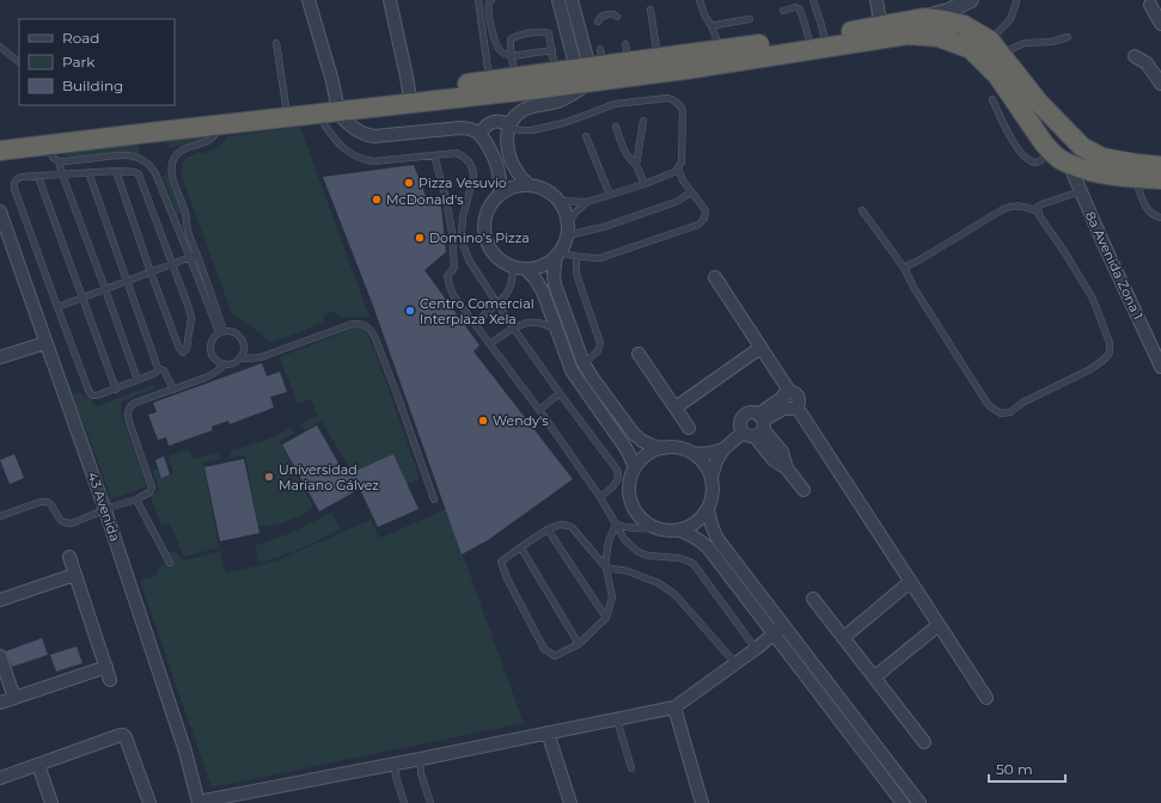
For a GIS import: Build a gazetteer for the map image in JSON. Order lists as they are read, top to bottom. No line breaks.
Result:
{"streets":{"street":["8a Avenida Zona 1","43 Avenida"]},"places":["Pizza Vesuvio","McDonald's","Domino's Pizza","Centro Comercial Interplaza Xela","Wendy's","Universidad Mariano Gálvez"],"legend":["Road","Park","Building"],"scale_bar":"50 m"}
